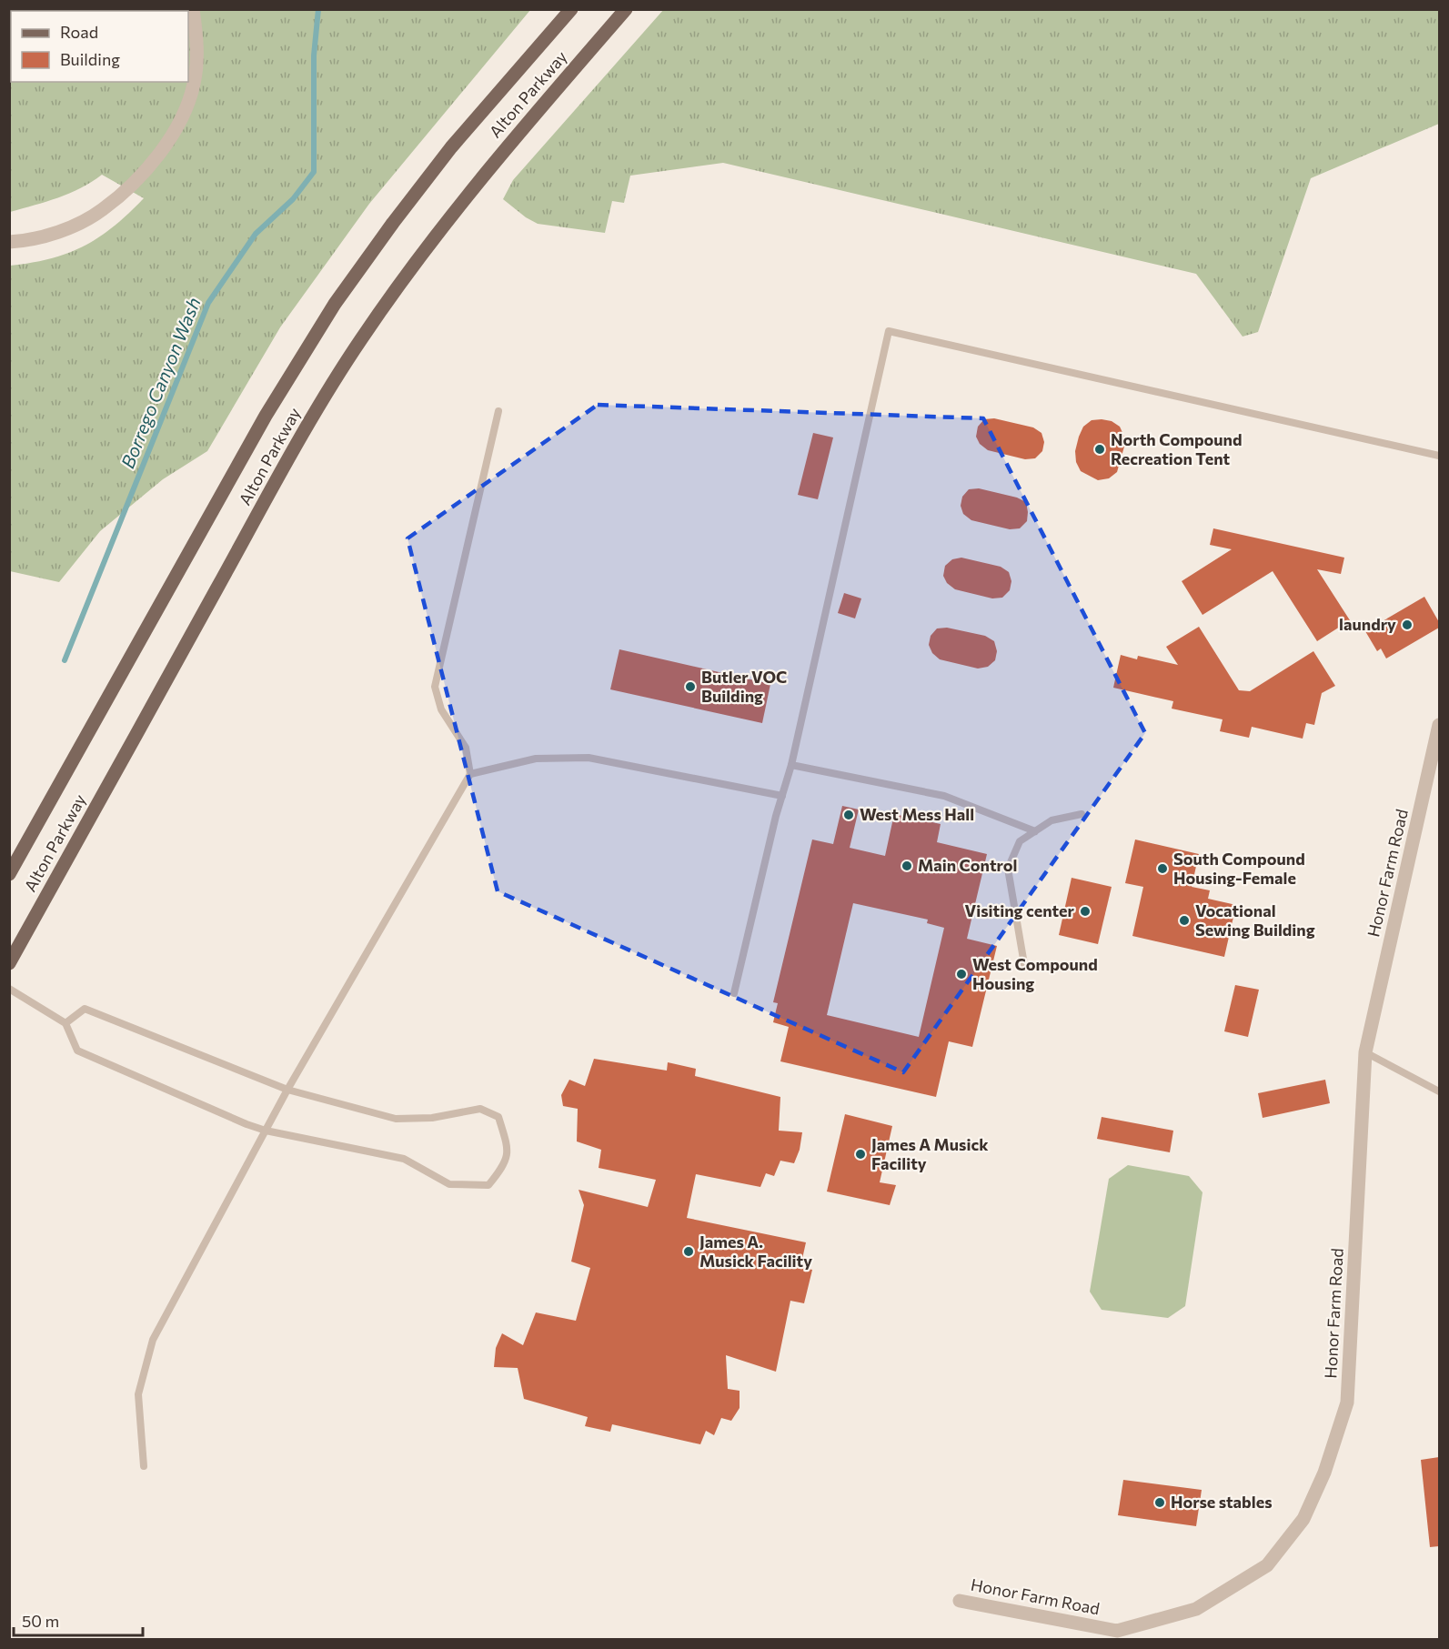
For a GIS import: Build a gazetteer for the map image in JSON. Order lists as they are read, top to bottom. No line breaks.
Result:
{"streets":{"main road":["Alton Parkway"],"street":["Honor Farm Road"]},"water":["Borrego Canyon Wash"],"places":["North Compound Recreation Tent","laundry","Butler VOC Building","West Mess Hall","Main Control","South Compound Housing-Female","Visiting center","Vocational Sewing Building","West Compound Housing","James A Musick Facility","James A. Musick Facility","Horse stables"],"legend":["Road","Building"],"scale_bar":"50 m"}
